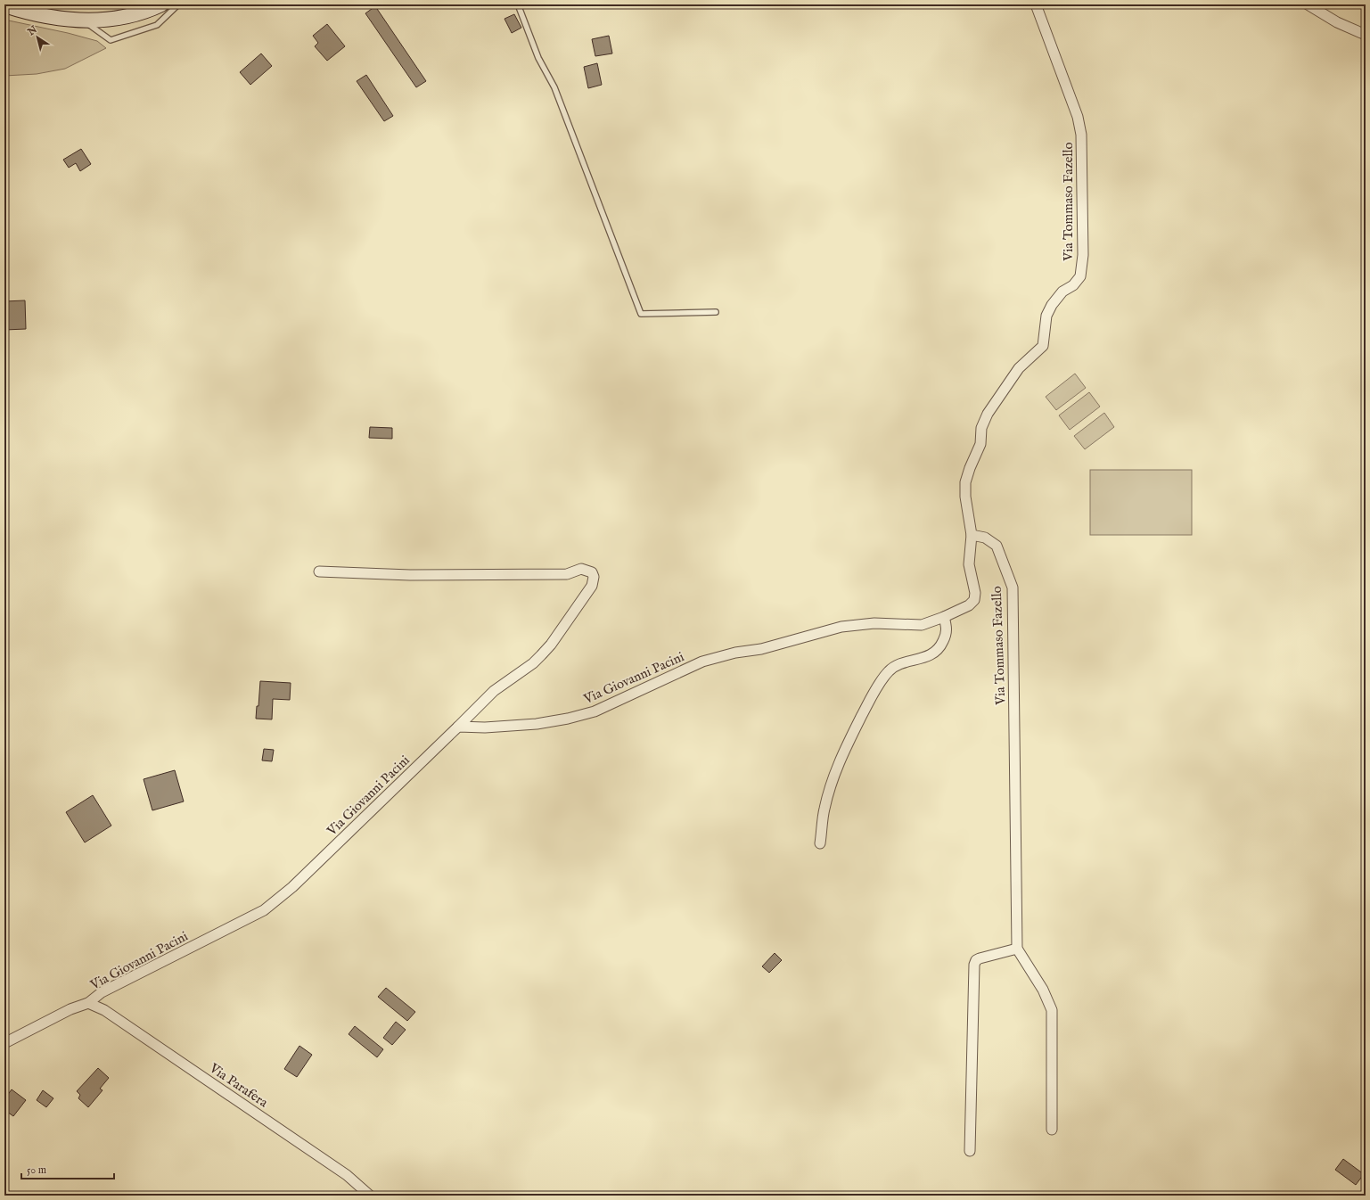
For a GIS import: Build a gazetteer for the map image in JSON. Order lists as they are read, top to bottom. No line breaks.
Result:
{"streets":{"street":["Via Tommaso Fazello","Via Giovanni Pacini","Via Parafera"]},"crossings":[["Via Tommaso Fazello","Via Giovanni Pacini"],["Via Giovanni Pacini","Via Parafera"]],"scale_bar":"50 m","north":"top left"}
